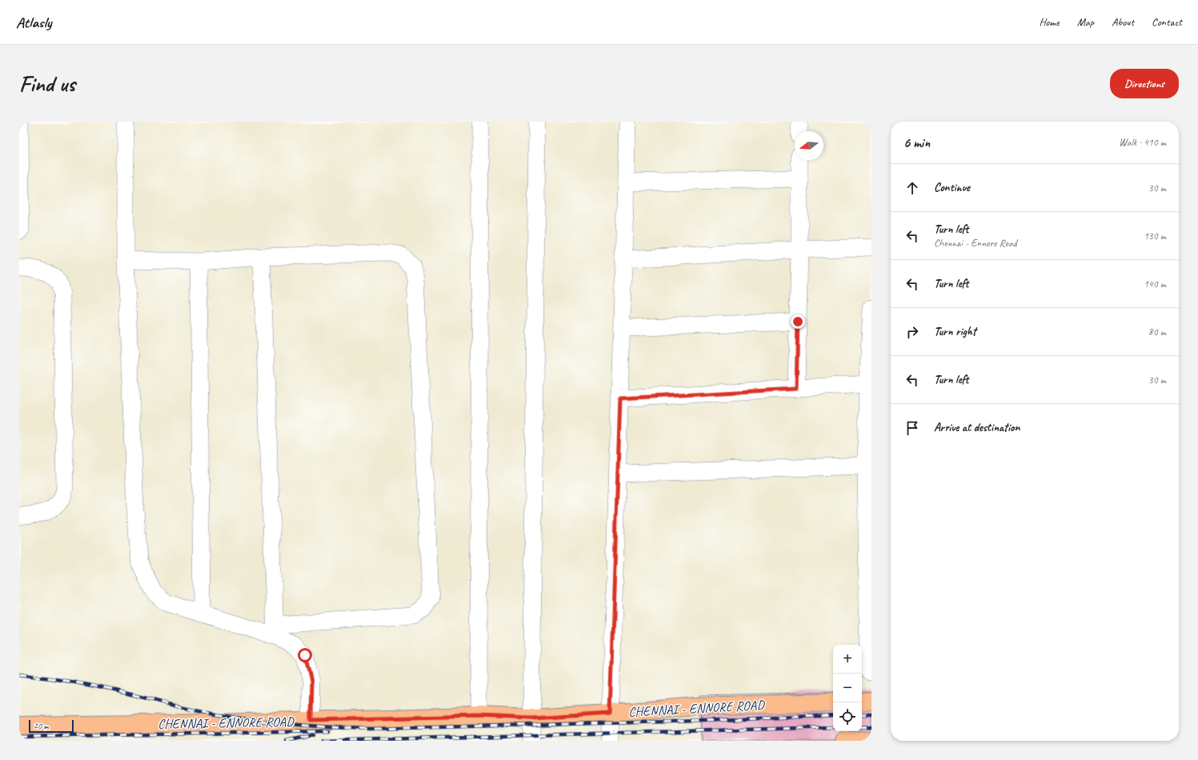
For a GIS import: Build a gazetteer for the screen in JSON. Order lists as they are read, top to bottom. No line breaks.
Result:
{"streets":{"main road":["CHENNAI - ENNORE ROAD"]},"scale_bar":"20 m","north":"left","page":{"header":"Atlasly","nav":["Home","Map","About","Contact"],"buttons":"Directions","title":"Find us","heading":["6 min","Walk · 410 m"],"list":[["Continue","30 m"],["Turn left","Chennai - Ennore Road","130 m"],["Turn left","140 m"],["Turn right","80 m"],["Turn left","30 m"],"Arrive at destination"],"map_buttons":["+","−"],"scale":"20 m"}}
